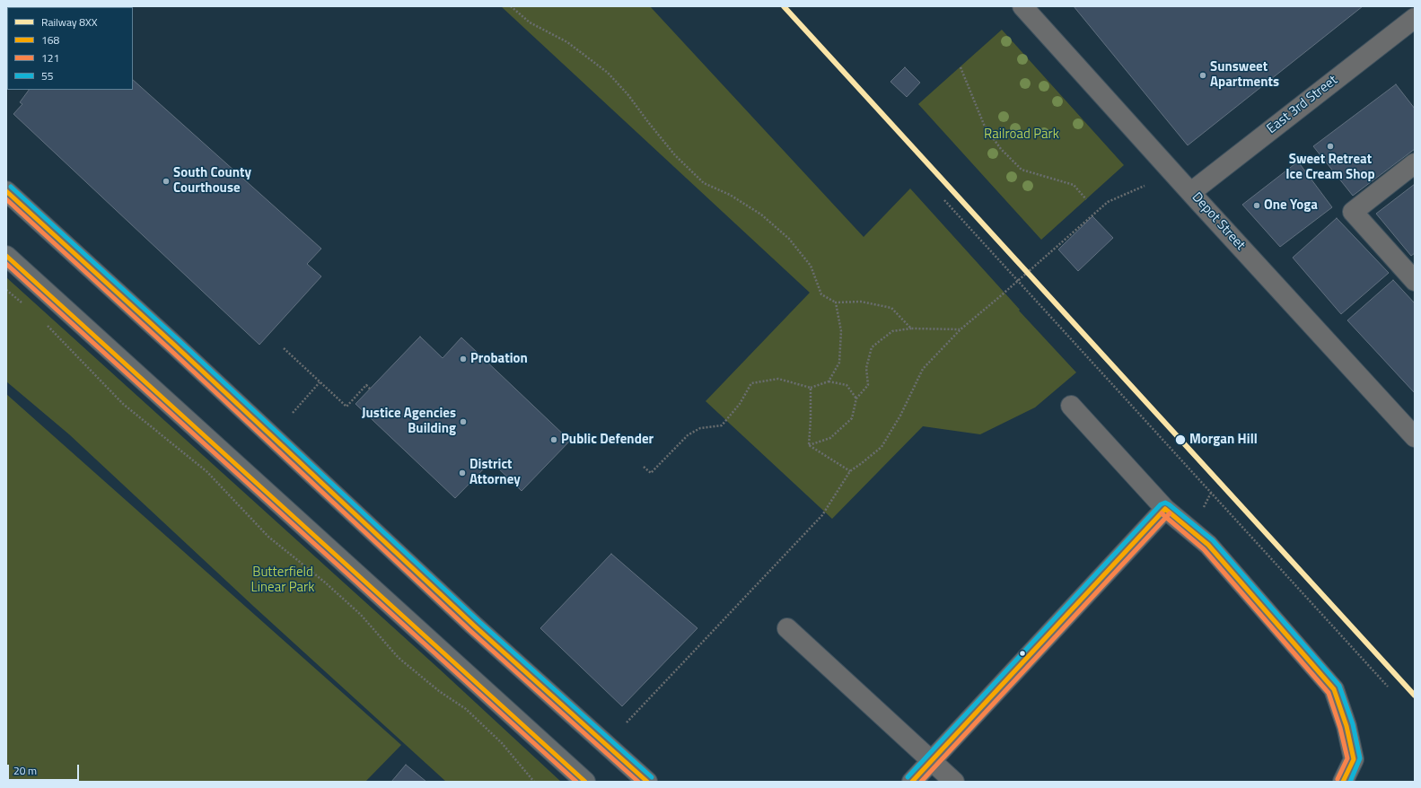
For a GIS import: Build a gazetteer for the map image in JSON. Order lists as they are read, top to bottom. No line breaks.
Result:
{"streets":{"street":["East 3rd Street","Depot Street"]},"crossings":[["East 3rd Street","Depot Street"]],"parks":["Railroad Park","Butterfield Linear Park"],"places":["Sunsweet Apartments","Sweet Retreat Ice Cream Shop","South County Courthouse","One Yoga","Probation","Justice Agencies Building","Public Defender","Morgan Hill","District Attorney"],"lines":["rail line 8XX","transit line 55","transit line 168","transit line 121"],"legend":["Railway 8XX","168","121","55"],"scale_bar":"20 m"}
